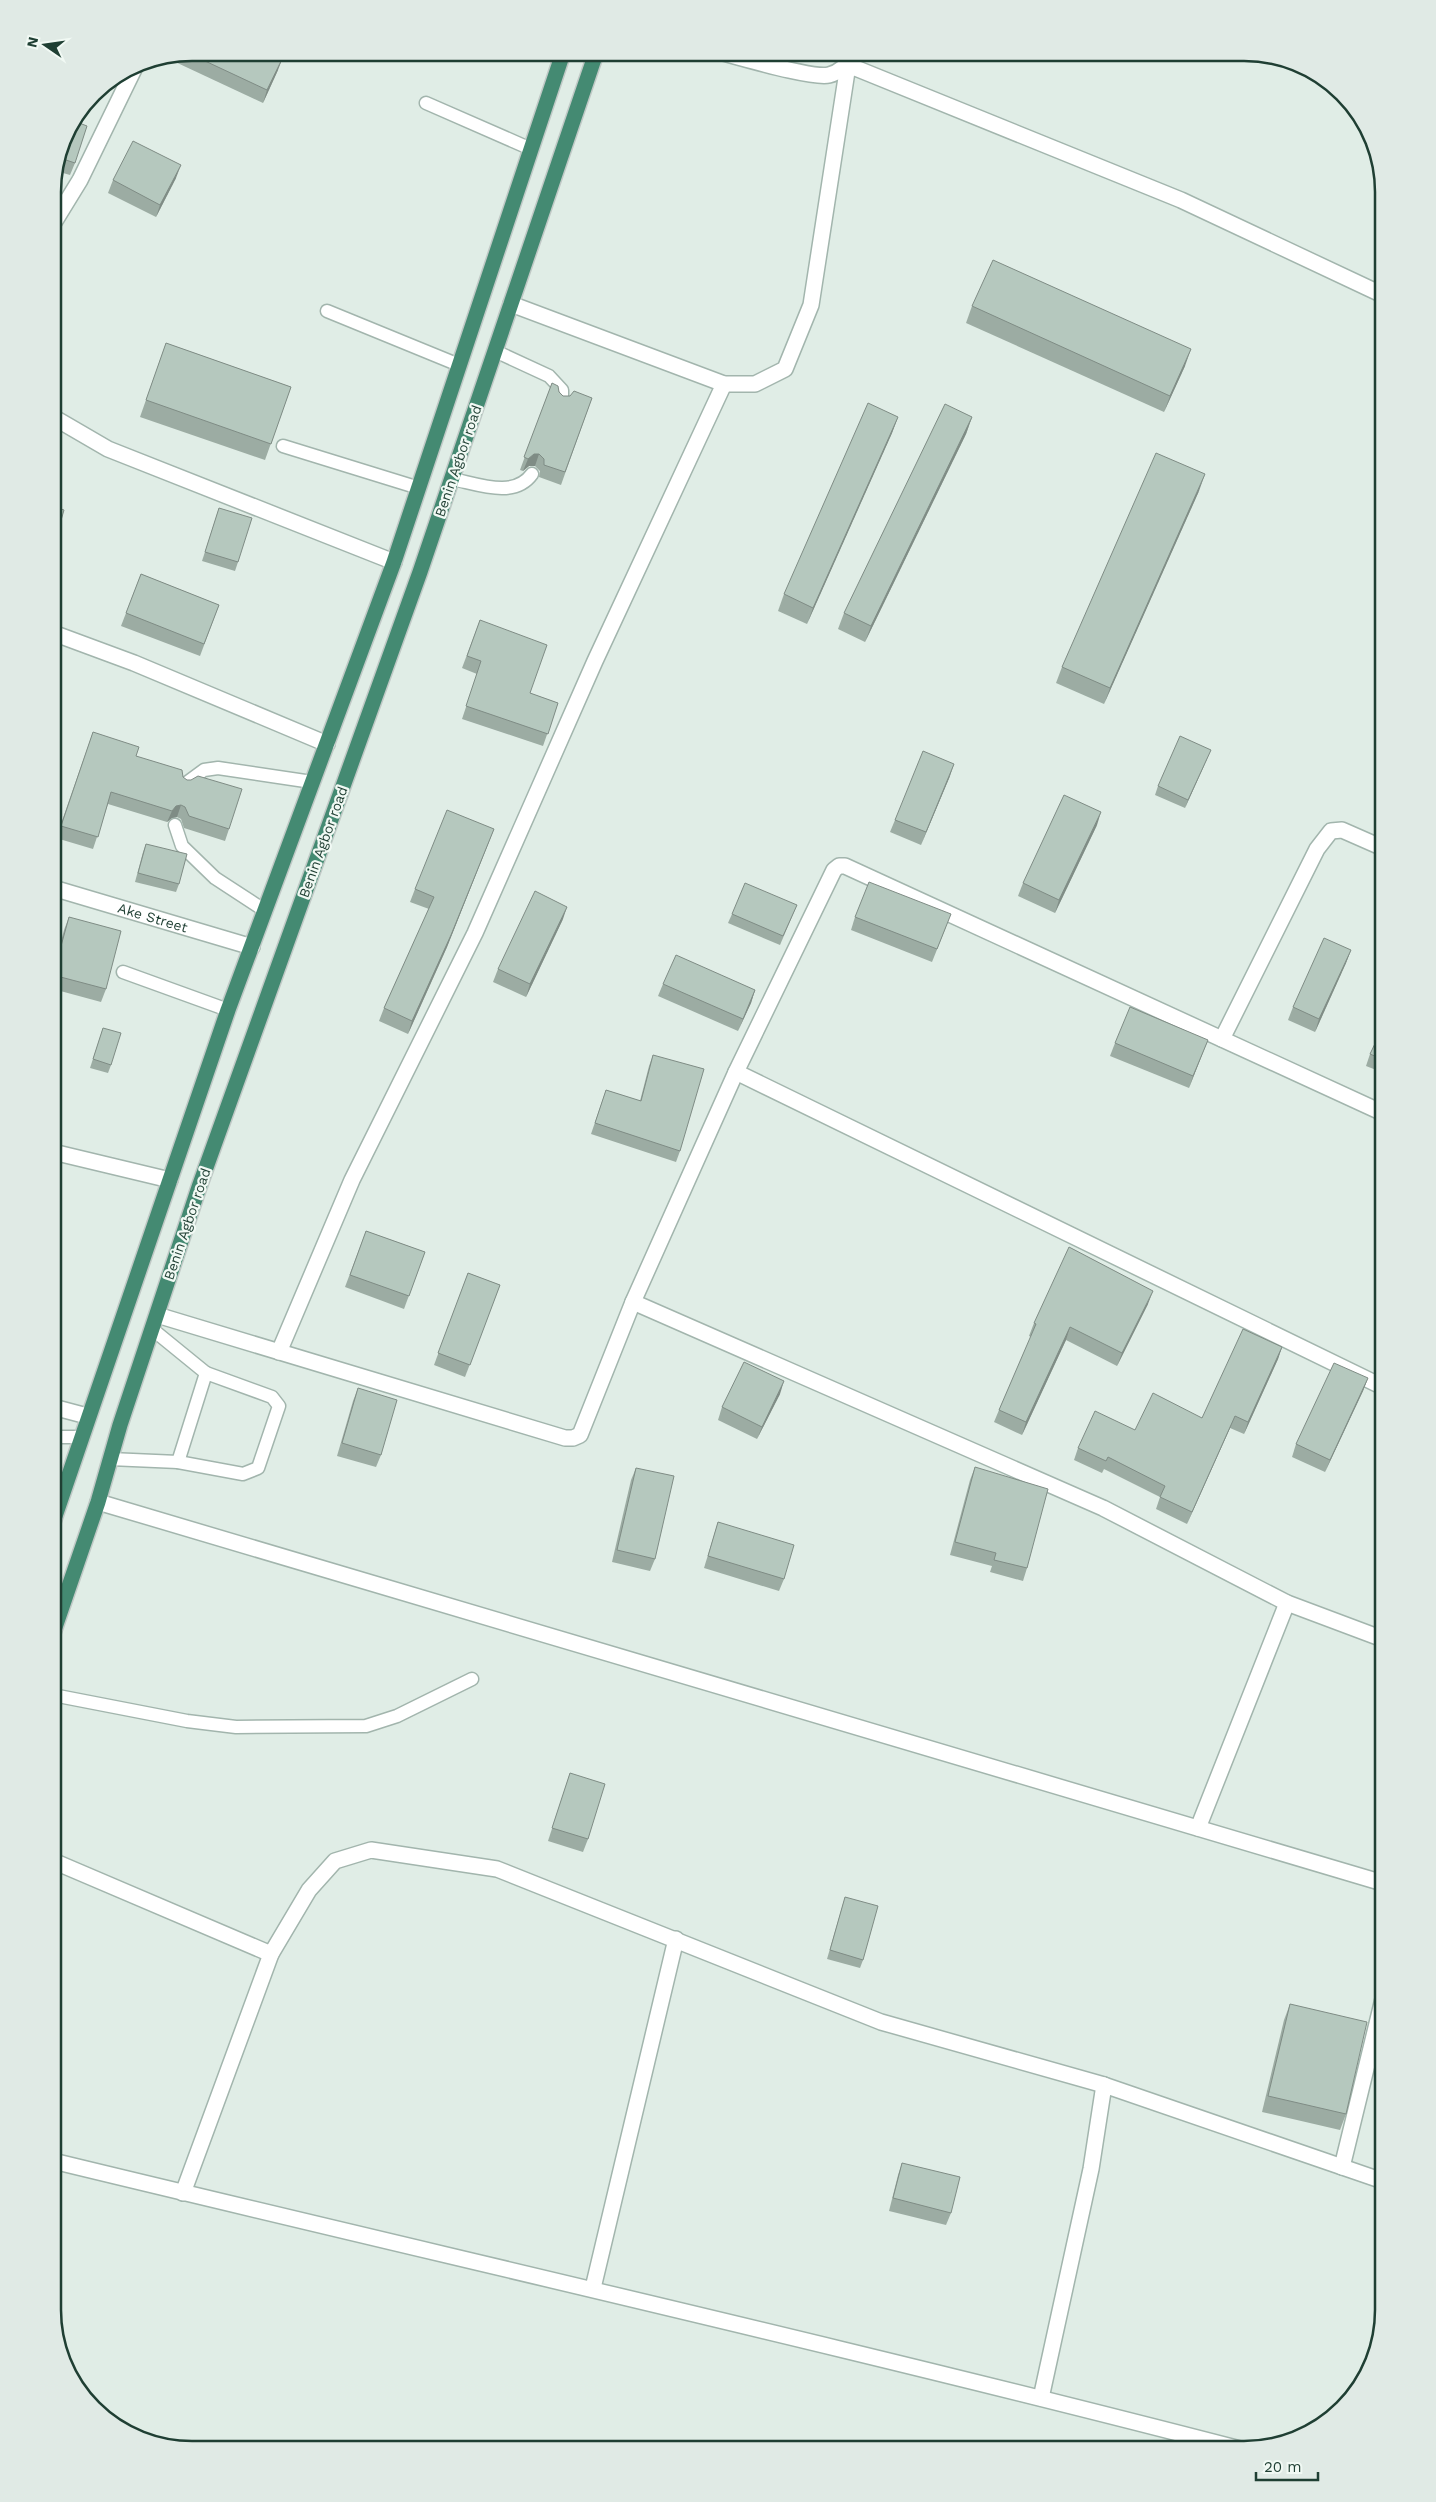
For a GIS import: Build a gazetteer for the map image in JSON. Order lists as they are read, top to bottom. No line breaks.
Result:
{"streets":{"highway":["Benin Agbor road"],"street":["Ake Street"]},"crossings":[["Benin Agbor road","Ake Street"]],"scale_bar":"20 m","north":"left"}
